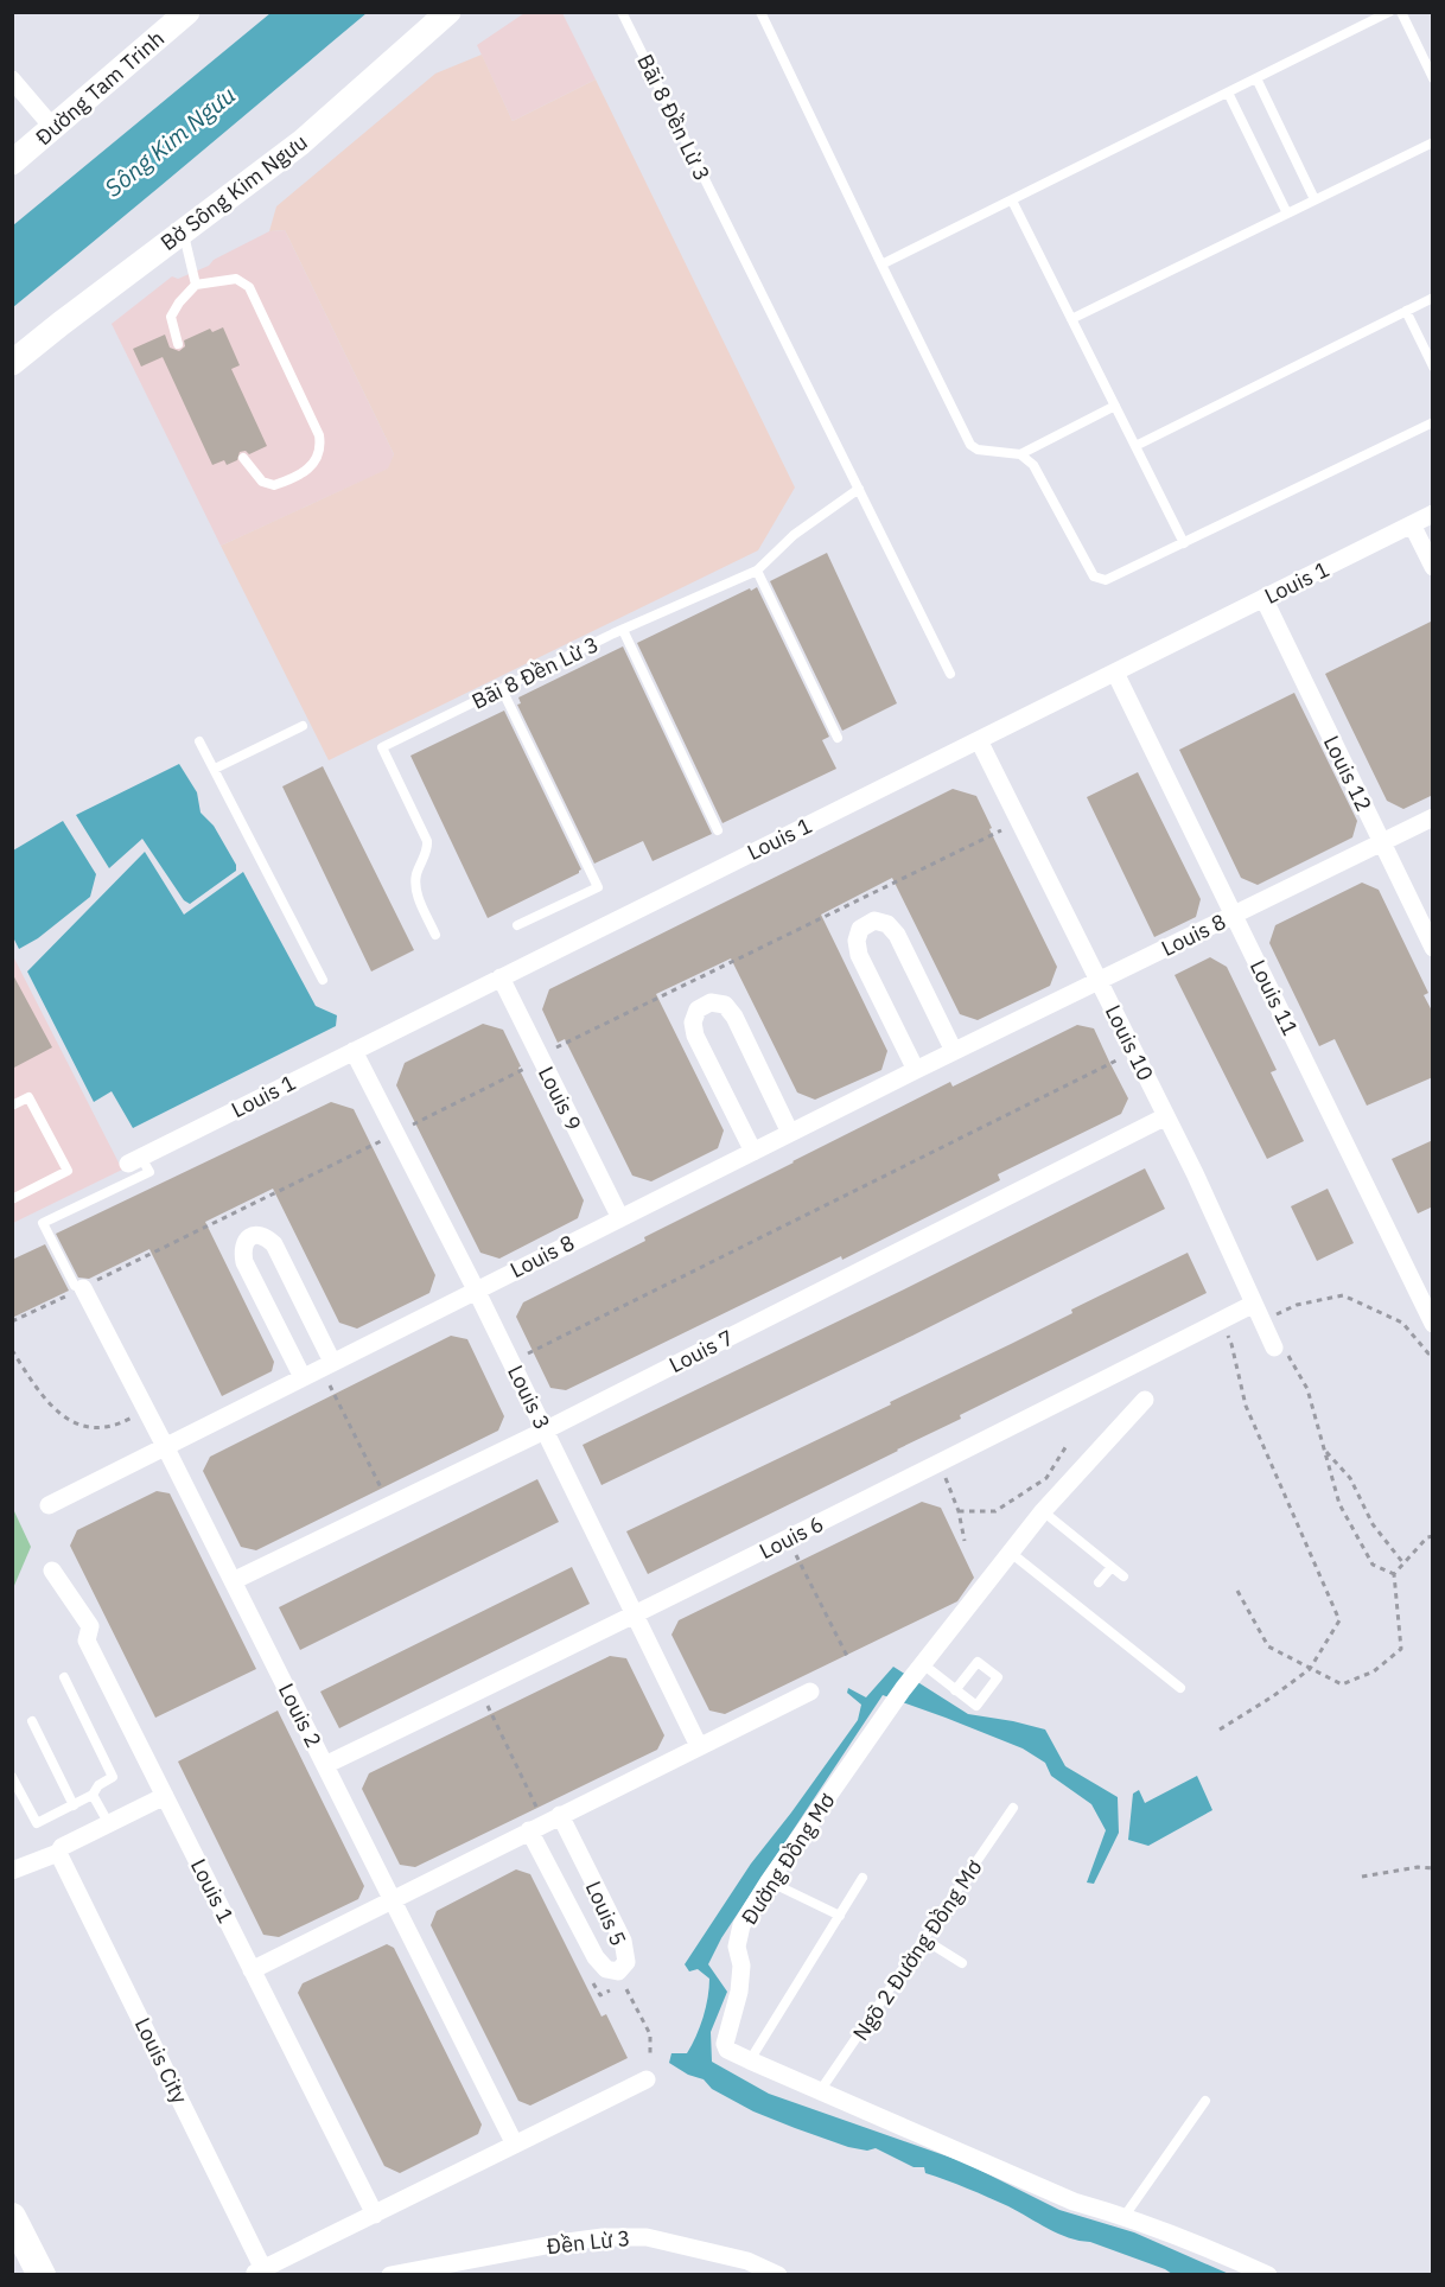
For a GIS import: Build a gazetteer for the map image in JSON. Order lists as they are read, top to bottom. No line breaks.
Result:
{"streets":{"street":["Đường Tam Trinh","Bờ Sông Kim Ngưu","Louis 1","Louis 12","Louis 8","Louis 11","Louis 10","Louis 9","Louis 7","Louis 3","Louis 6","Louis 2","Đường Đồng Mơ","Louis 5","Louis City","Đền Lừ 3"],"lane":["Bãi 8 Đền Lừ 3","Ngõ 2 Đường Đồng Mơ"]},"crossings":[["Louis 1","Louis 12"],["Louis 1","Louis 11"],["Louis 1","Louis 10"],["Louis 1","Louis 9"],["Louis 1","Louis 3"],["Louis 1","Louis City"],["Louis 12","Louis 8"],["Louis 8","Louis 11"],["Louis 8","Louis 10"],["Louis 8","Louis 9"],["Louis 8","Louis 3"],["Louis 8","Louis 2"],["Louis 10","Louis 7"],["Louis 10","Louis 6"],["Louis 7","Louis 3"],["Louis 7","Louis 2"],["Louis 3","Louis 6"],["Louis 6","Louis 2"],["Louis 2","Louis City"],["Đường Đồng Mơ","Ngõ 2 Đường Đồng Mơ"]],"water":["Sông Kim Ngưu"]}
